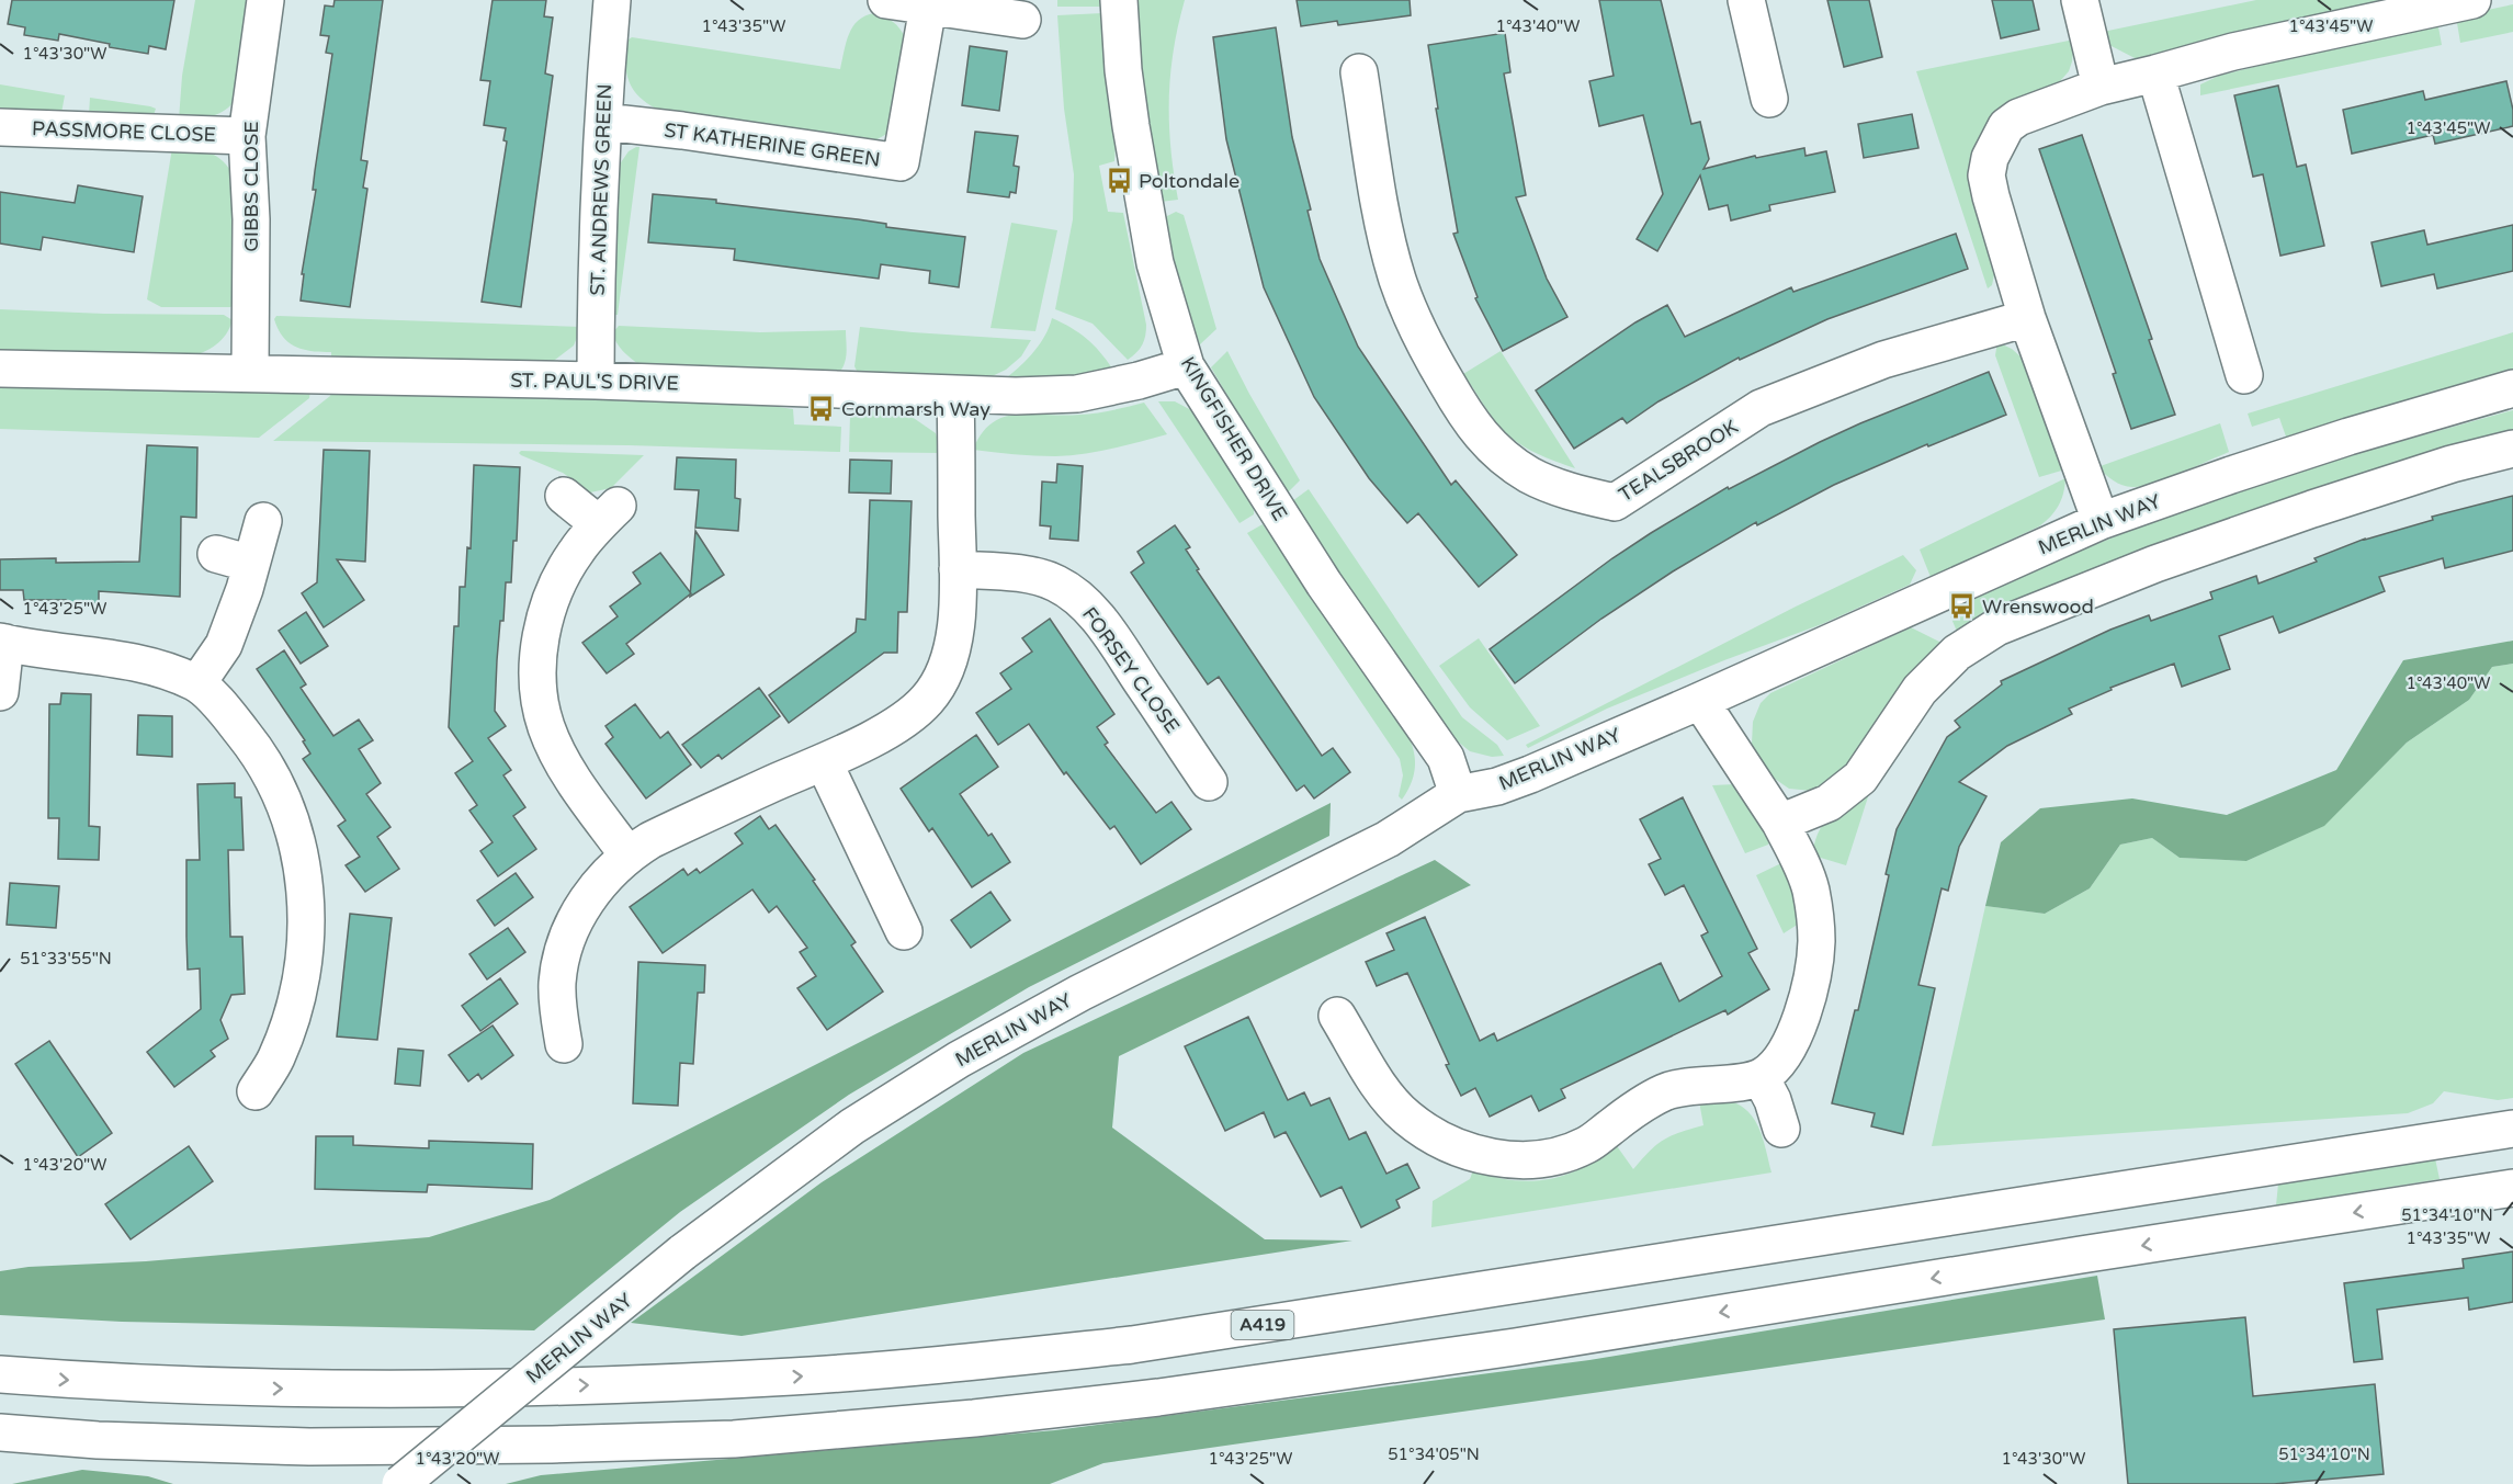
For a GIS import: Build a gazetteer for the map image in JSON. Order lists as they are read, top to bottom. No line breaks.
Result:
{"streets":{"main road":["PASSMORE CLOSE","ST KATHERINE GREEN","GIBBS CLOSE","ST. ANDREWS GREEN","ST. PAUL'S DRIVE","KINGFISHER DRIVE","TEALSBROOK","MERLIN WAY","FORSEY CLOSE","A419"]},"crossings":[["PASSMORE CLOSE","GIBBS CLOSE"],["ST KATHERINE GREEN","ST. ANDREWS GREEN"],["GIBBS CLOSE","ST. PAUL'S DRIVE"],["ST. ANDREWS GREEN","ST. PAUL'S DRIVE"],["ST. PAUL'S DRIVE","KINGFISHER DRIVE"],["KINGFISHER DRIVE","MERLIN WAY"]],"places":{"bus stop":["Poltondale","Cornmarsh Way","Wrenswood"]},"coordinates":["1°43'35\"W","1°43'40\"W","1°43'45\"W","1°43'30\"W","1°43'25\"W","51°33'55\"N","1°43'20\"W","51°34'10\"N","51°34'05\"N"]}
